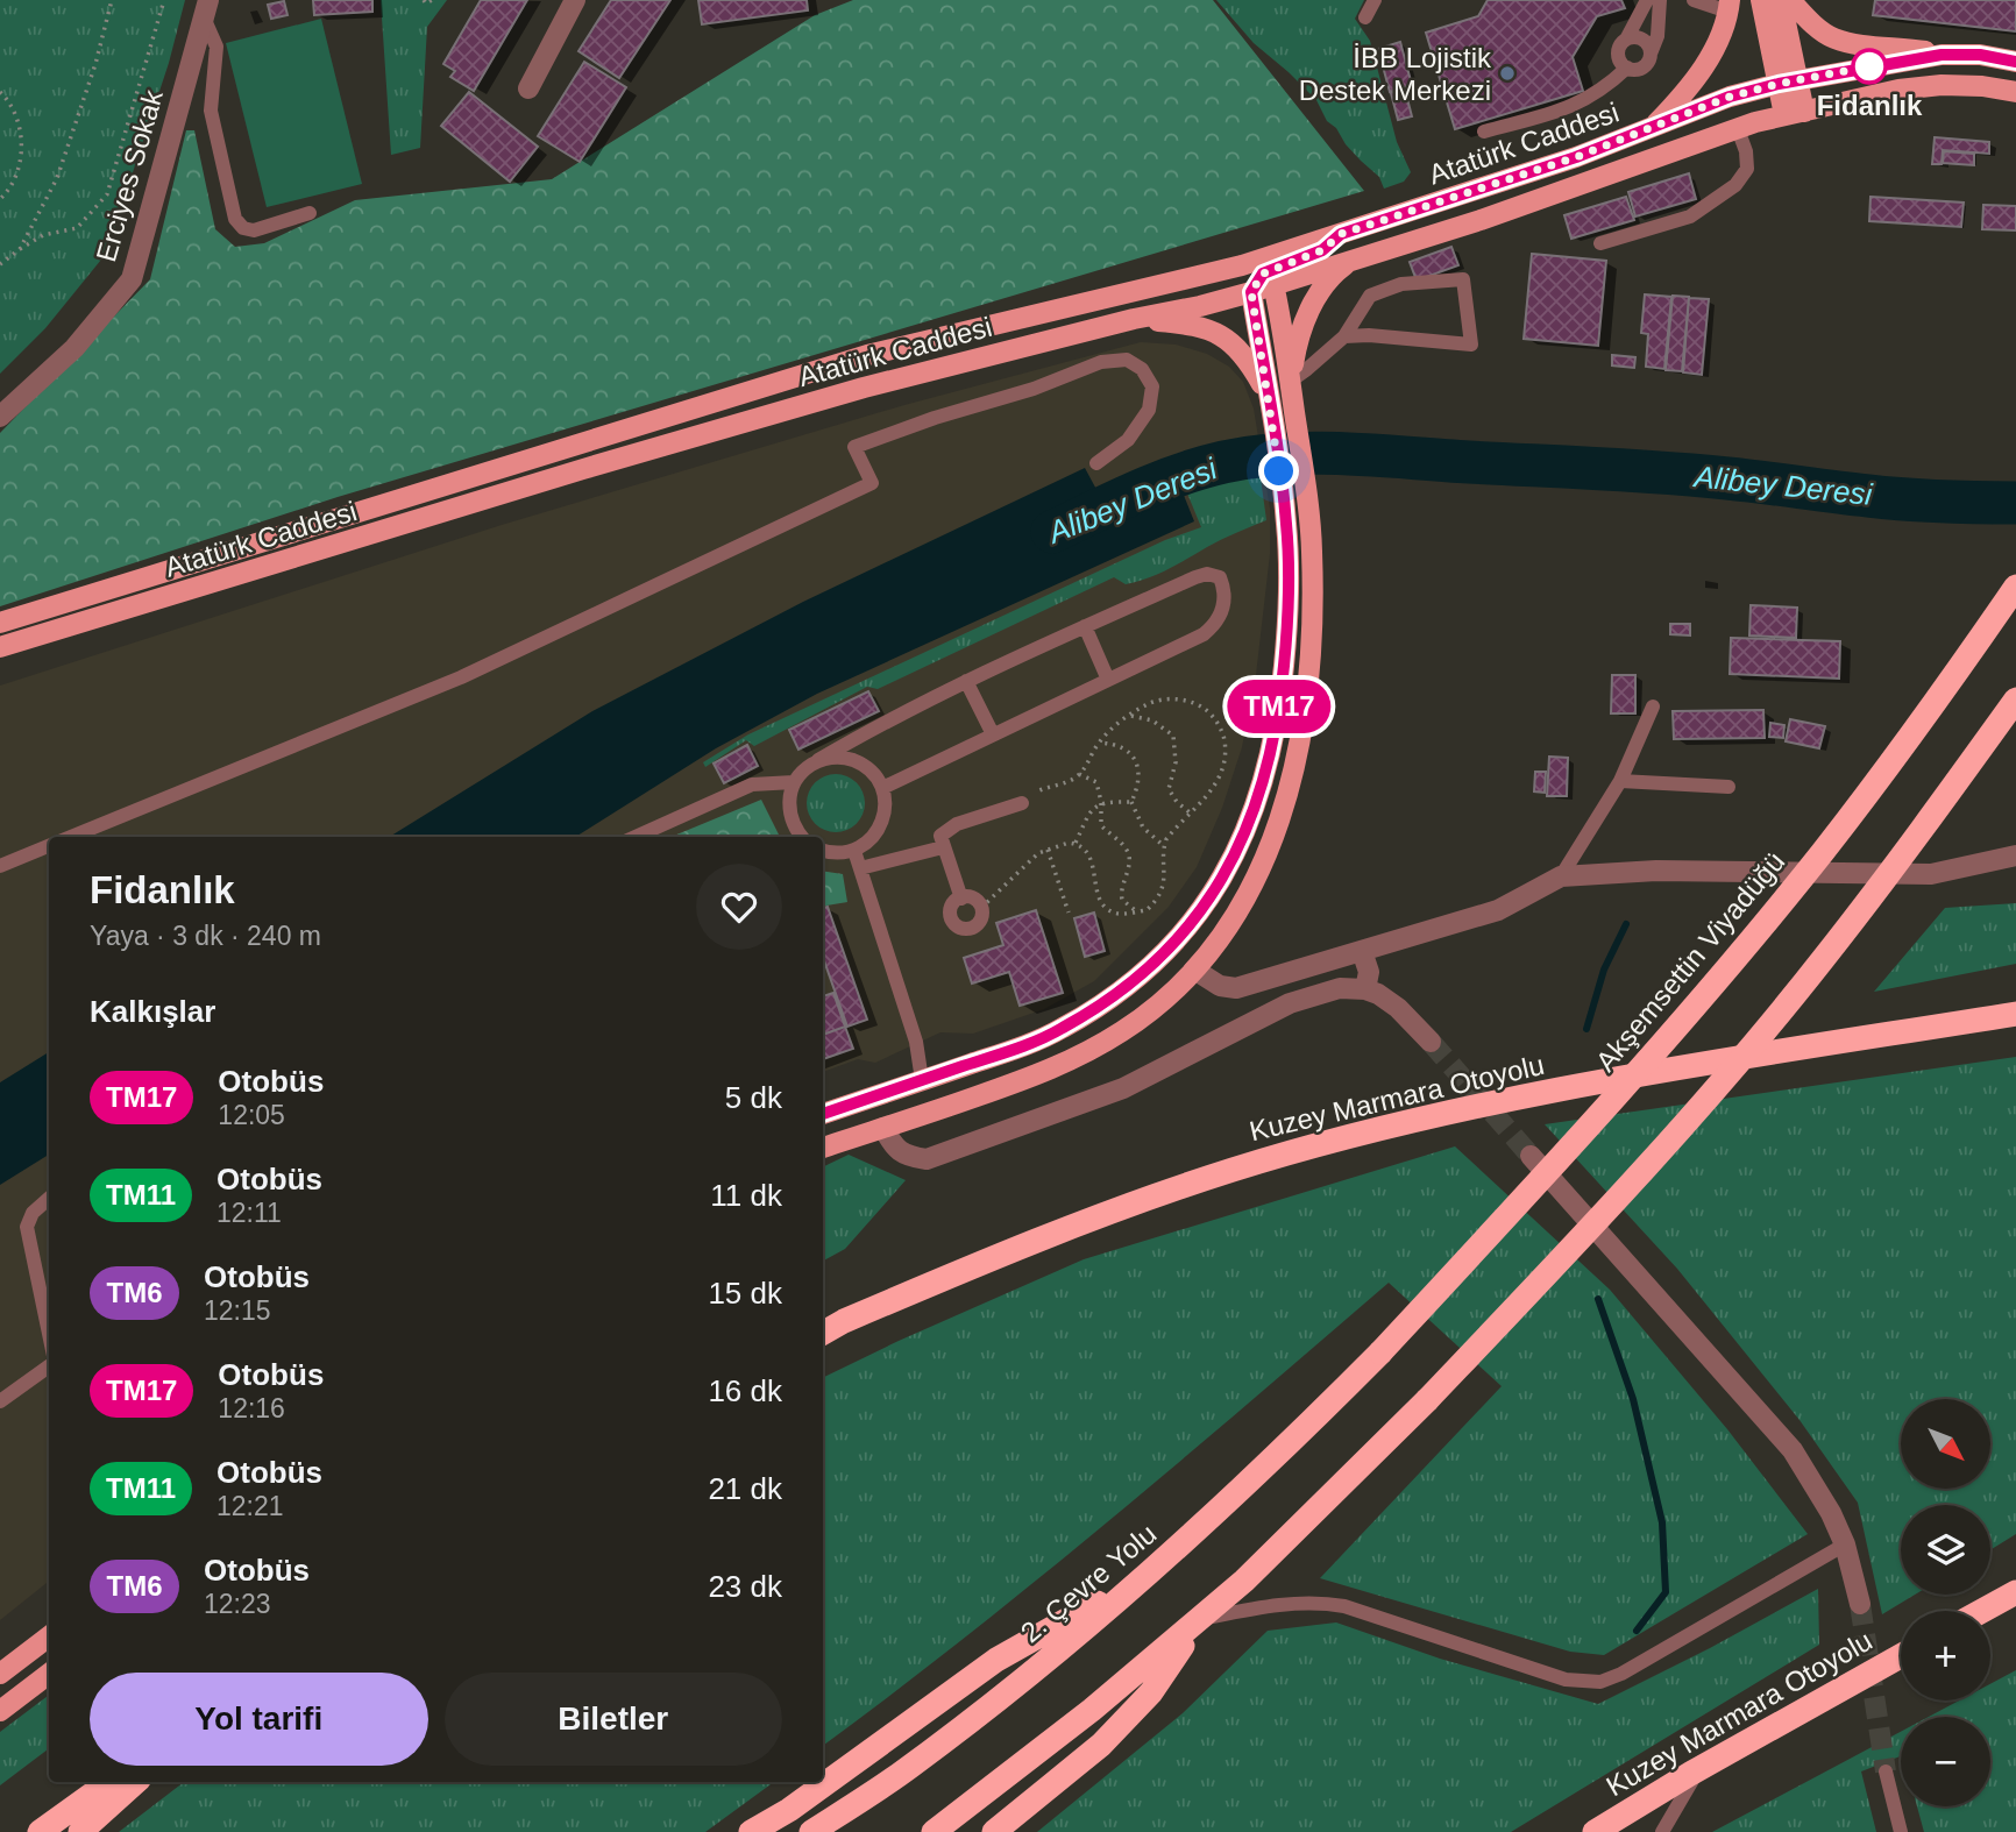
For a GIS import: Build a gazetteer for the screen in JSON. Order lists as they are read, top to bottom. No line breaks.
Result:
{"streets":{"highway":["Akşemsettin Viyadüğü","Kuzey Marmara Otoyolu","2. Çevre Yolu"],"main road":["Atatürk Caddesi"],"street":["Erciyes Sokak"]},"crossings":[["Akşemsettin Viyadüğü","2. Çevre Yolu"]],"water":["Alibey Deresi"],"places":["Fidanlık","İBB Lojistik Destek Merkezi"],"lines":["bus line TM17"],"north":"bottom right","page":{"on_map":"TM17","heading":[["Fidanlık","Yaya · 3 dk · 240 m"],"Kalkışlar"],"list":[{"mark":"TM17","name":"Otobüs","note":"12:05","value":"5 dk"},{"mark":"TM11","name":"Otobüs","note":"12:11","value":"11 dk"},{"mark":"TM6","name":"Otobüs","note":"12:15","value":"15 dk"},{"mark":"TM17","name":"Otobüs","note":"12:16","value":"16 dk"},{"mark":"TM11","name":"Otobüs","note":"12:21","value":"21 dk"},{"mark":"TM6","name":"Otobüs","note":"12:23","value":"23 dk"}],"map_buttons":["+","−"],"buttons":["Yol tarifi","Biletler"]}}
